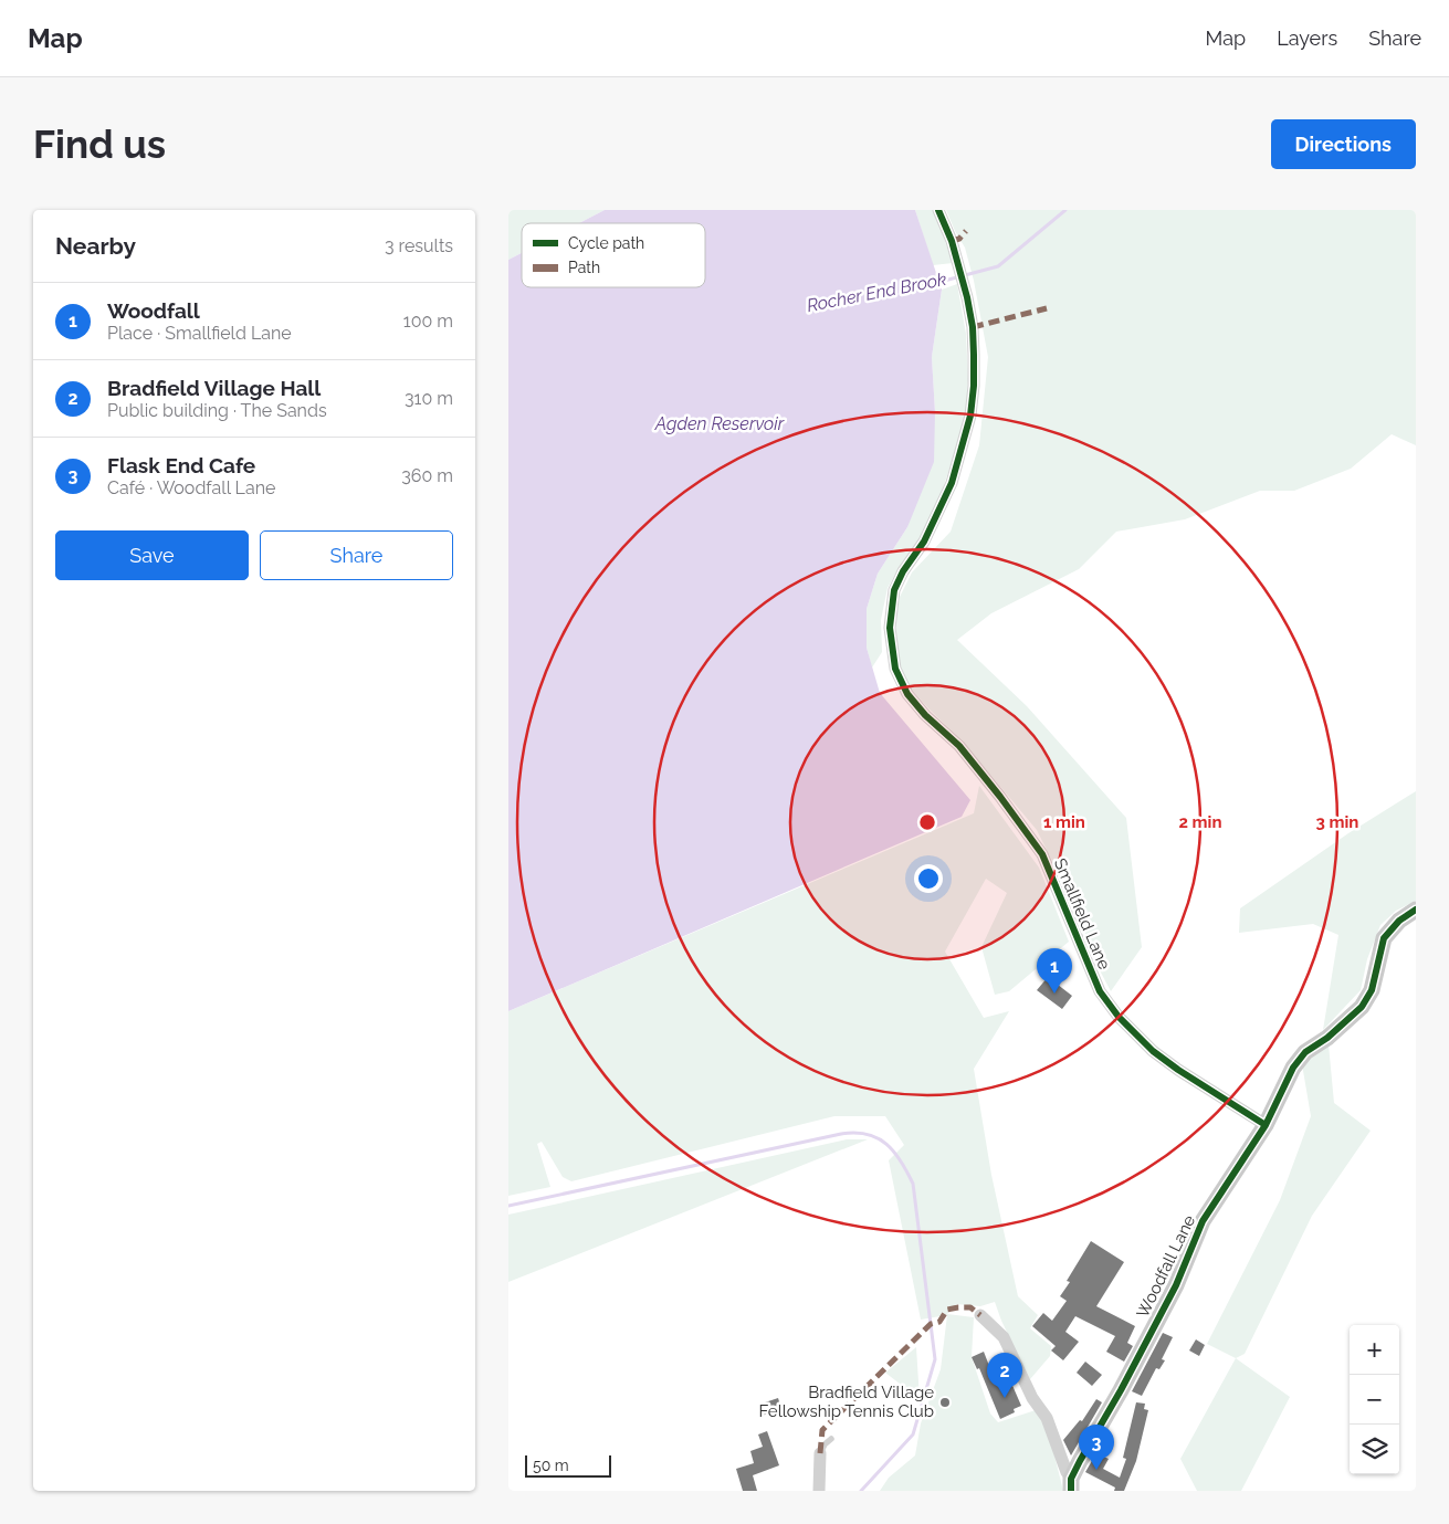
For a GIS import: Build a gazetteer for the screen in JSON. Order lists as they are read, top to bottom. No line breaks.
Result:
{"streets":{"street":["Smallfield Lane","Woodfall Lane"]},"crossings":[["Smallfield Lane","Woodfall Lane"]],"water":["Rocher End Brook","Agden Reservoir"],"places":["Bradfield Village Fellowship Tennis Club"],"legend":["Cycle path","Path"],"scale_bar":"50 m","page":{"header":"Map","nav":["Map","Layers","Share"],"buttons":["Directions",["Save","Share"]],"title":"Find us","heading":["Nearby","3 results"],"list":[{"mark":"1","name":"Woodfall","note":"Place · Smallfield Lane","value":"100 m"},{"mark":"2","name":"Bradfield Village Hall","note":"Public building · The Sands","value":"310 m"},{"mark":"3","name":"Flask End Cafe","note":"Café · Woodfall Lane","value":"360 m"}],"pins":["1","2","3"],"map_buttons":["+","−"],"scale":"50 m"},"rings":["1 min","2 min","3 min"]}
